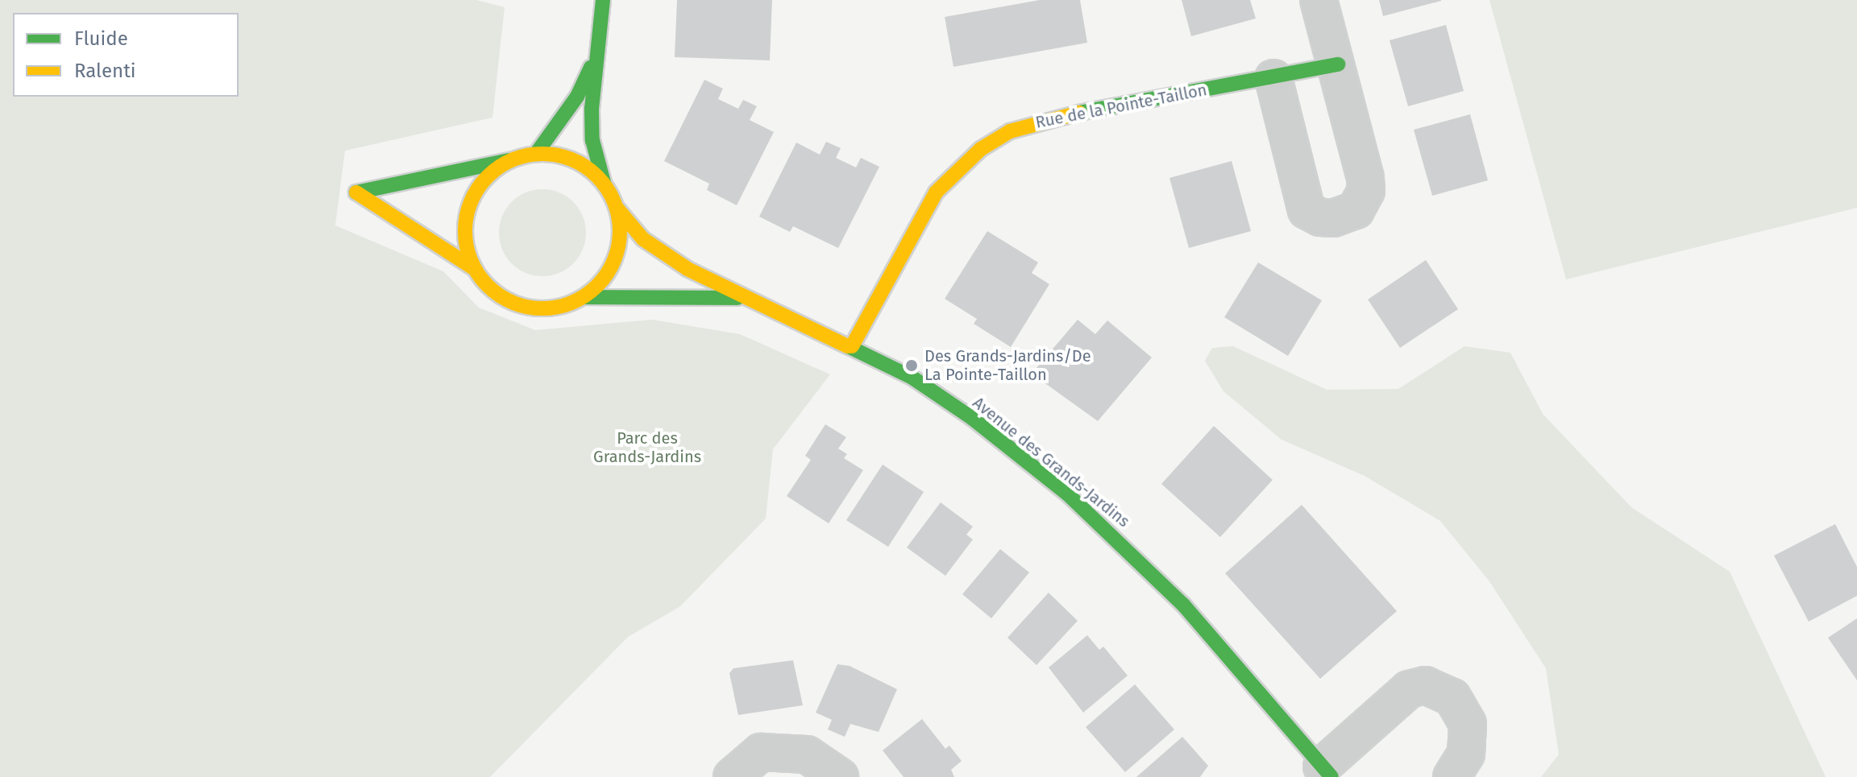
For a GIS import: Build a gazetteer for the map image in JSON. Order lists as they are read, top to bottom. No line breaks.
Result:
{"streets":{"street":["Rue de la Pointe-Taillon","Avenue des Grands-Jardins"]},"crossings":[["Rue de la Pointe-Taillon","Avenue des Grands-Jardins"]],"parks":["Parc des Grands-Jardins"],"places":["Des Grands-Jardins/De La Pointe-Taillon"],"legend":["Fluide","Ralenti"]}
